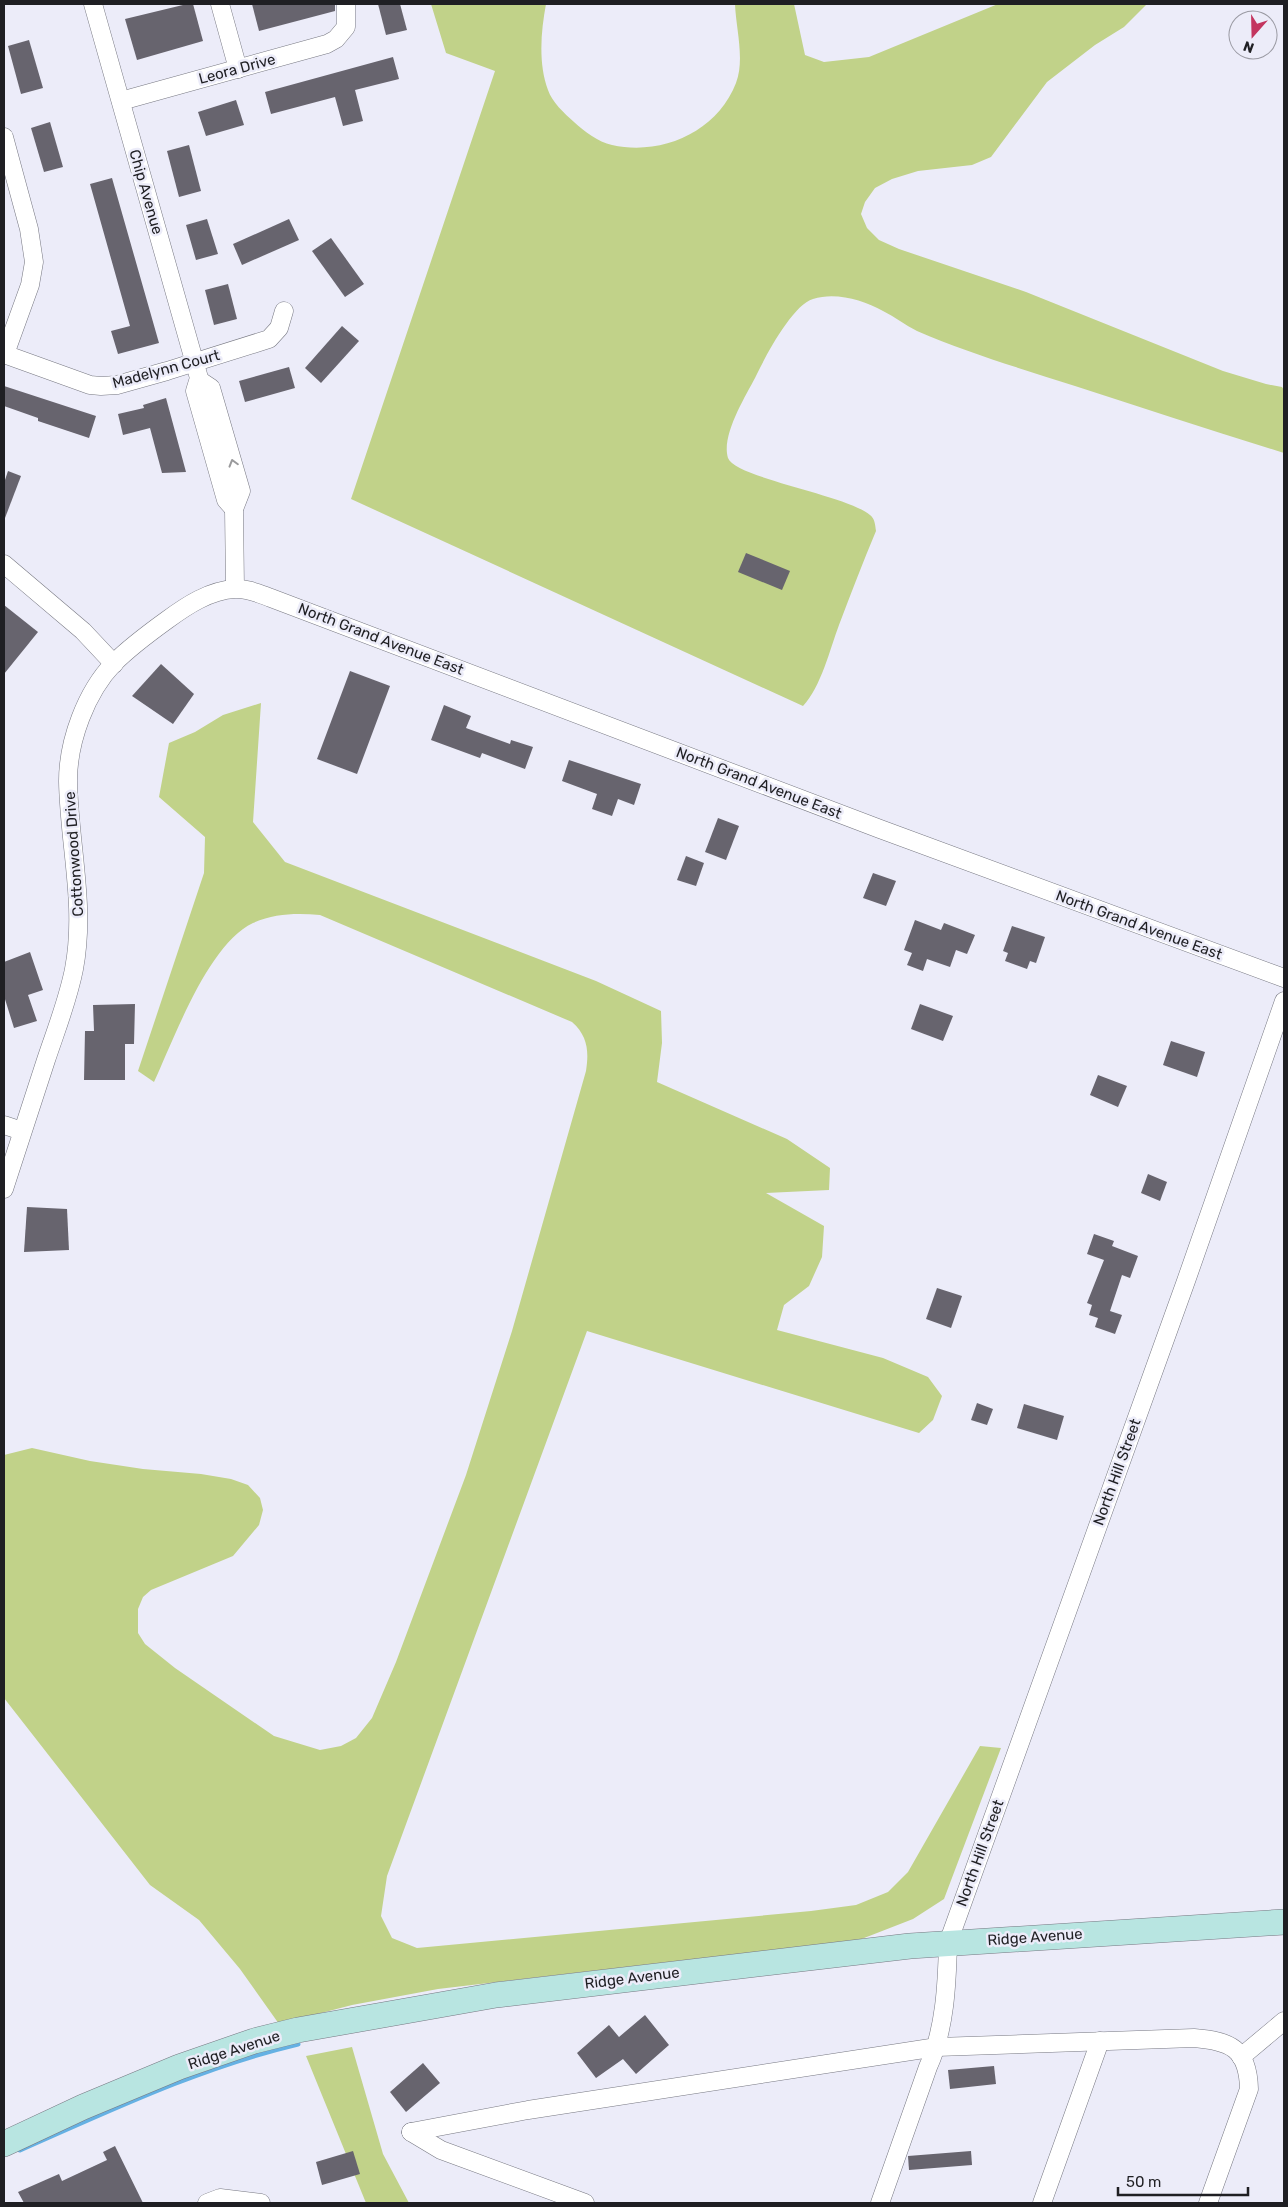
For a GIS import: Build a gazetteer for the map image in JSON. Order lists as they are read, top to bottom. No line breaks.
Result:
{"streets":{"street":["Leora Drive","Chip Avenue","Madelynn Court","North Grand Avenue East","Cottonwood Drive","North Hill Street","Ridge Avenue"]},"crossings":[["Leora Drive","Chip Avenue"],["Chip Avenue","Madelynn Court"],["Chip Avenue","North Grand Avenue East"],["Chip Avenue","Cottonwood Drive"],["North Grand Avenue East","Cottonwood Drive"],["North Hill Street","Ridge Avenue"]],"scale_bar":"50 m","north":"bottom"}
